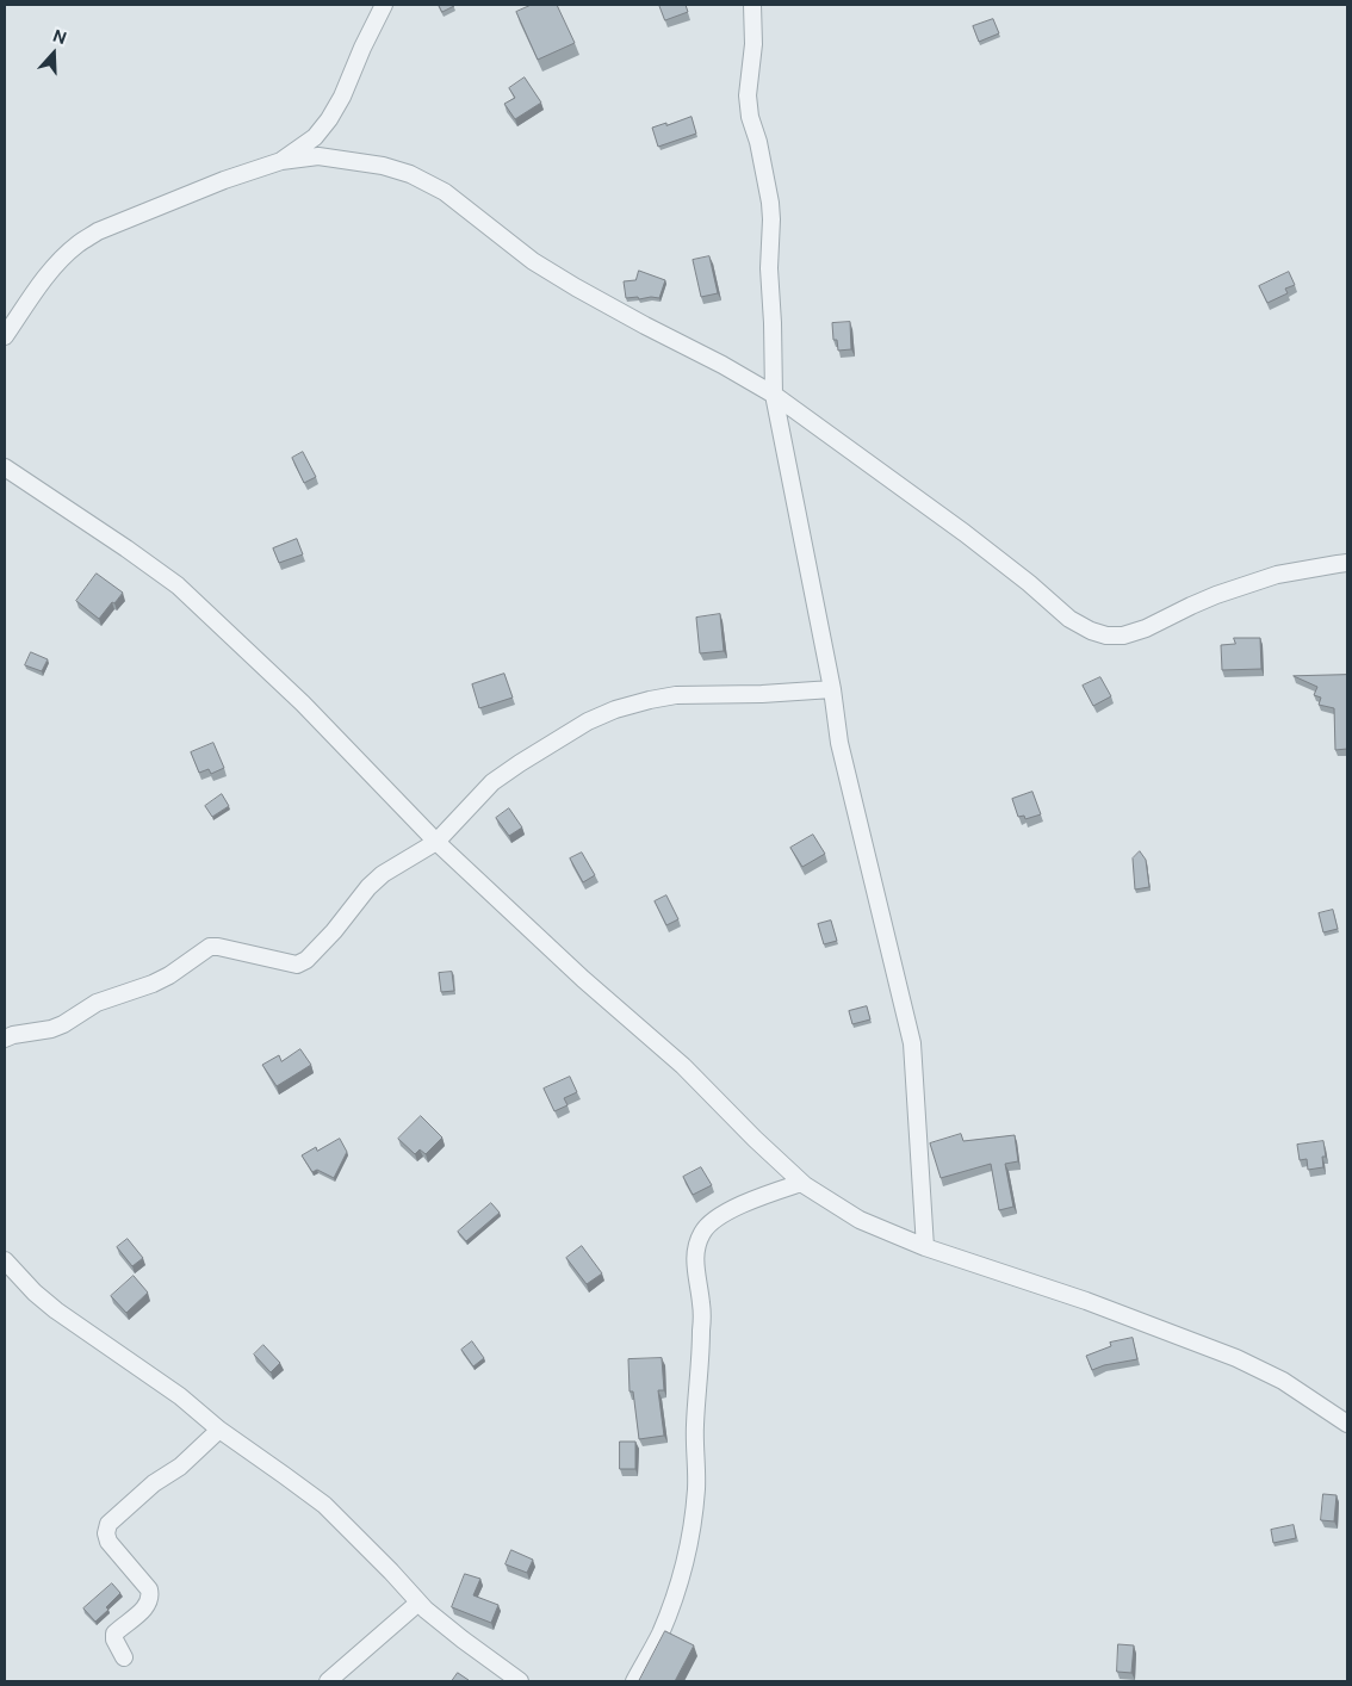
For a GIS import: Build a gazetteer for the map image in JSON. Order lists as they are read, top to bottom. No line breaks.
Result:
{"north":"top"}
